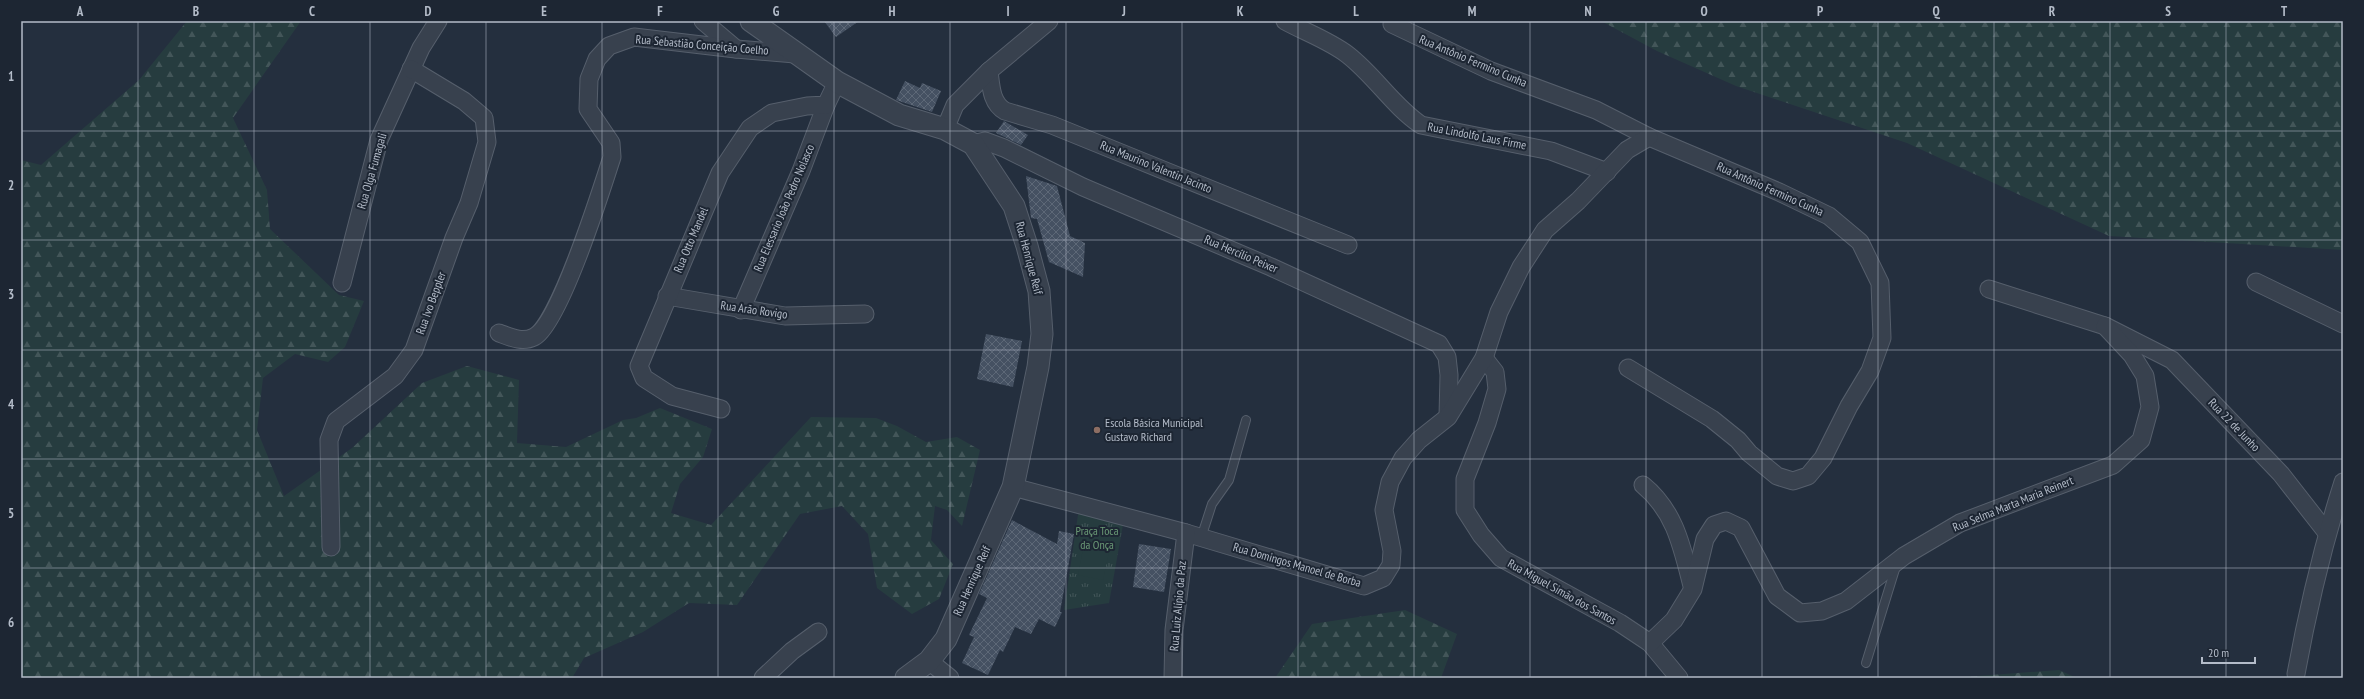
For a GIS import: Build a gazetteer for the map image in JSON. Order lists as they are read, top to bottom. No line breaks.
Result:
{"streets":{"street":["Rua Sebastião Conceição Coelho","Rua Antônio Fermino Cunha","Rua Lindolfo Laus Firme","Rua Maurino Valentin Jacinto","Rua Olga Fumagali","Rua Elessario João Pedro Nolasco","Rua Otto Mandel","Rua Hercílio Peixer","Rua Henrique Reif","Rua Ivo Beppler","Rua Arão Rovigo","Rua 22 de Junho","Rua Selma Marta Maria Reinert","Rua Domingos Manoel de Borba","Rua Miguel Simão dos Santos","Rua Luiz Alípio da Paz"]},"crossings":[["Rua Sebastião Conceição Coelho","Rua Henrique Reif"],["Rua Antônio Fermino Cunha","Rua Domingos Manoel de Borba"],["Rua Lindolfo Laus Firme","Rua Domingos Manoel de Borba"],["Rua Olga Fumagali","Rua Ivo Beppler"],["Rua Elessario João Pedro Nolasco","Rua Otto Mandel"],["Rua Elessario João Pedro Nolasco","Rua Arão Rovigo"],["Rua Otto Mandel","Rua Arão Rovigo"],["Rua Hercílio Peixer","Rua Henrique Reif"],["Rua Hercílio Peixer","Rua Domingos Manoel de Borba"],["Rua Henrique Reif","Rua Domingos Manoel de Borba"],["Rua 22 de Junho","Rua Selma Marta Maria Reinert"],["Rua Selma Marta Maria Reinert","Rua Miguel Simão dos Santos"],["Rua Domingos Manoel de Borba","Rua Miguel Simão dos Santos"],["Rua Domingos Manoel de Borba","Rua Luiz Alípio da Paz"]],"parks":["Praça Toca da Onça"],"places":["Escola Básica Municipal Gustavo Richard"],"scale_bar":"20 m","grid":{"columns":["A","B","C","D","E","F","G","H","I","J","K","L","M","N","O","P","Q","R","S","T"],"rows":["1","2","3","4","5","6"]}}
